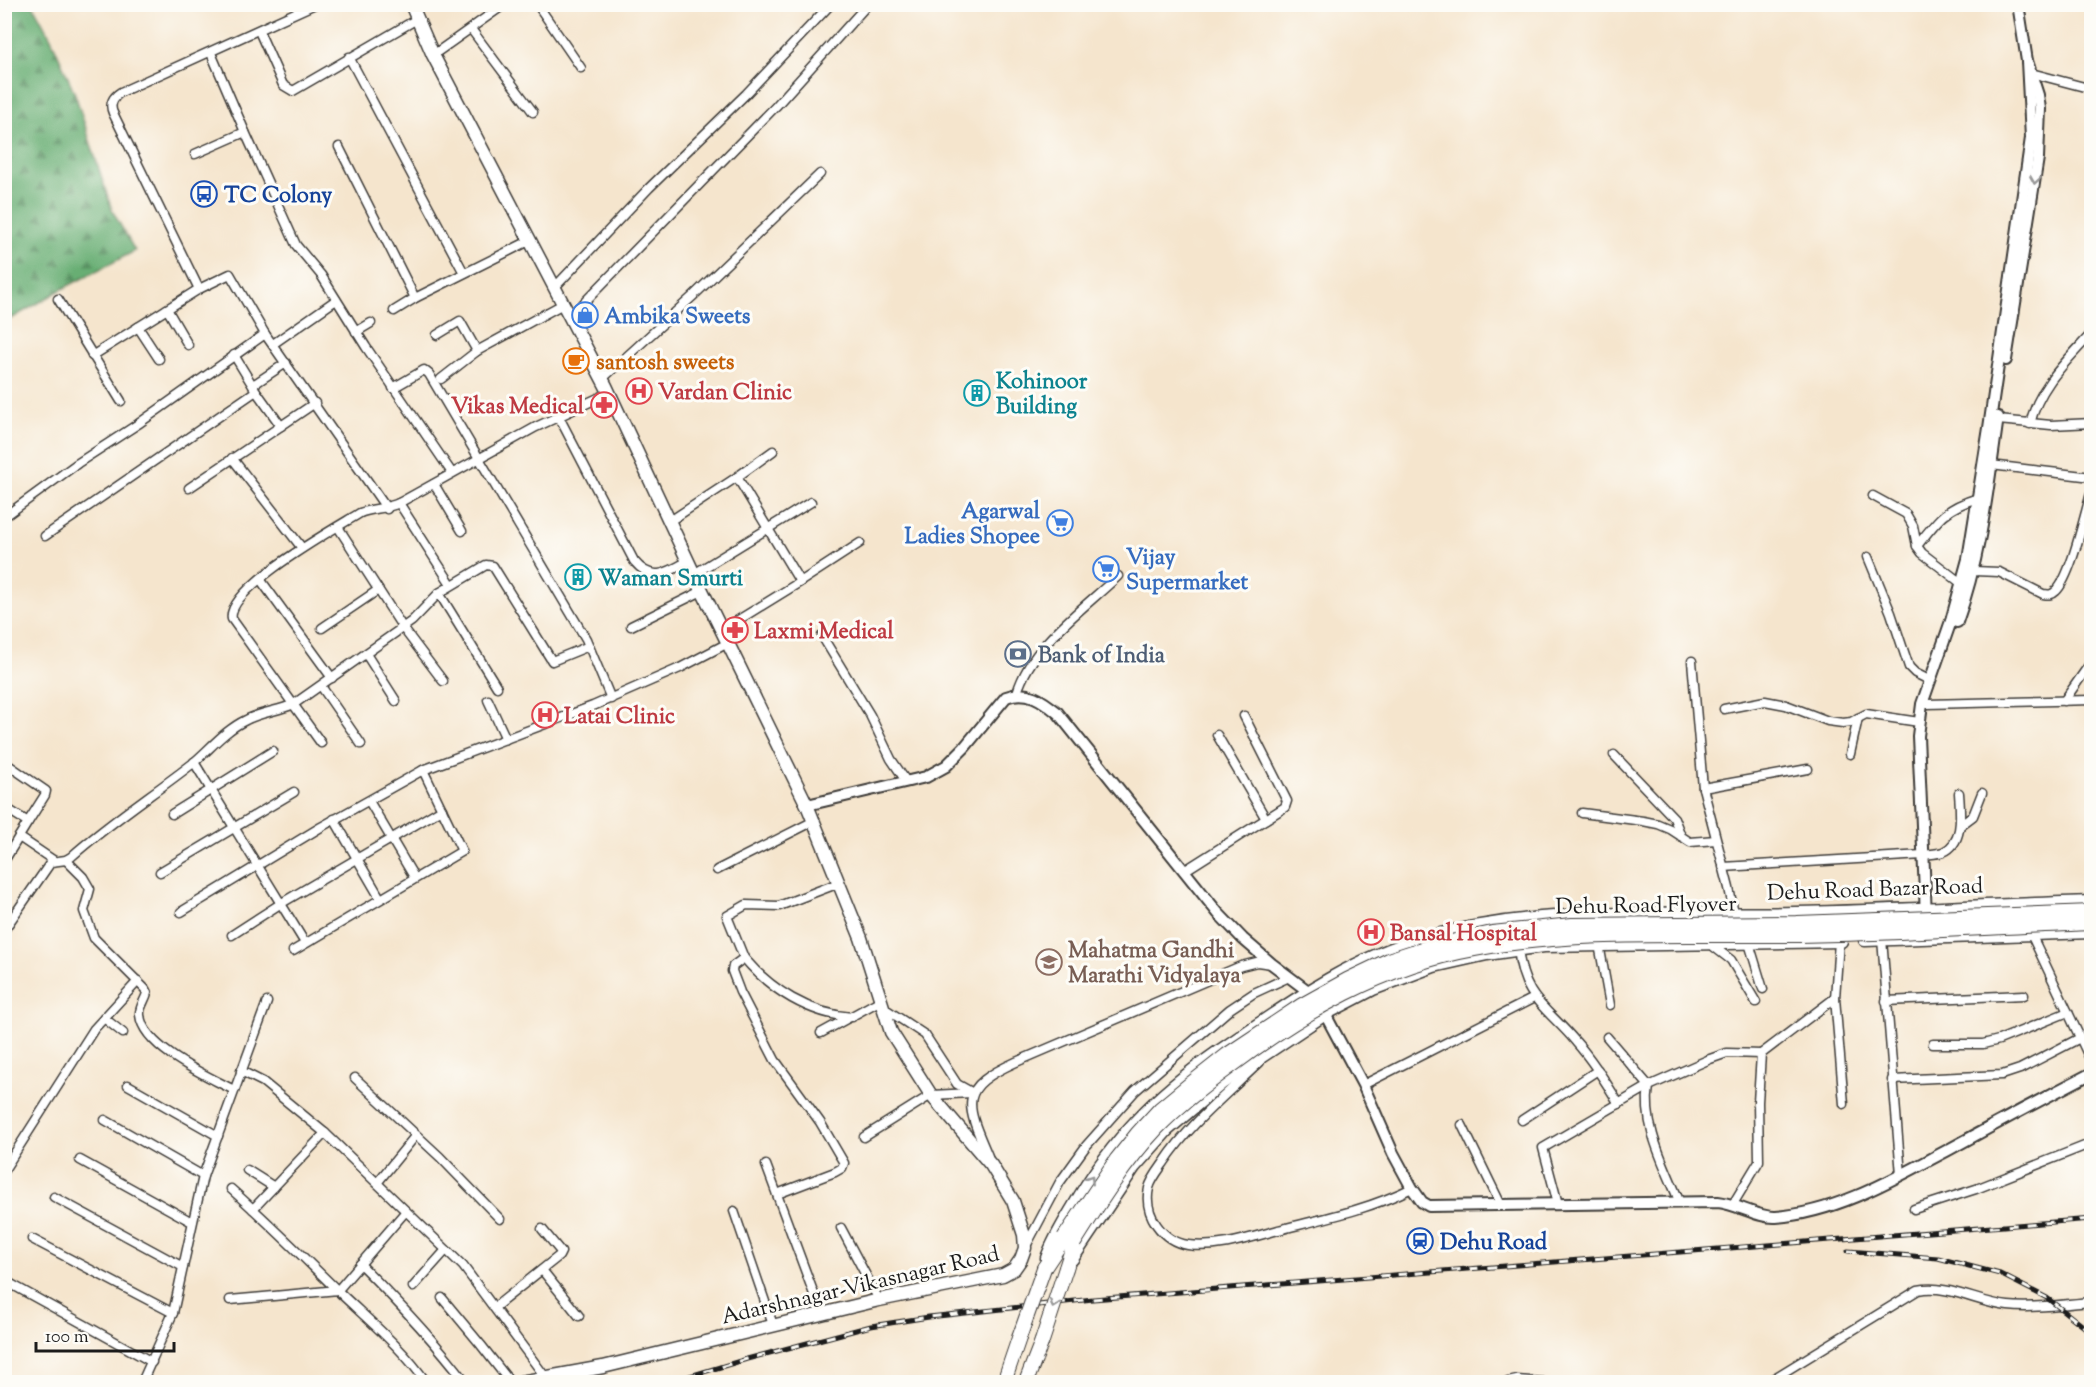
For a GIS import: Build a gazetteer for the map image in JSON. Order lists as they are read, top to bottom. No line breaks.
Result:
{"streets":{"highway":["Dehu Road Flyover"],"main road":["Dehu Road Bazar Road","Adarshnagar-Vikasnagar Road"]},"crossings":[["Dehu Road Bazar Road","Dehu Road Flyover"]],"places":{"bus stop":["TC Colony"],"shop":["Ambika Sweets"],"cafe":["santosh sweets"],"hospital":["Vardan Clinic","Latai Clinic","Bansal Hospital"],"building":["Kohinoor Building","Waman Smurti"],"pharmacy":["Vikas Medical","Laxmi Medical"],"supermarket":["Agarwal Ladies Shopee","Vijay Supermarket"],"bank":["Bank of India"],"school or university":["Mahatma Gandhi Marathi Vidyalaya"],"station":["Dehu Road"]},"scale_bar":"100 m"}
